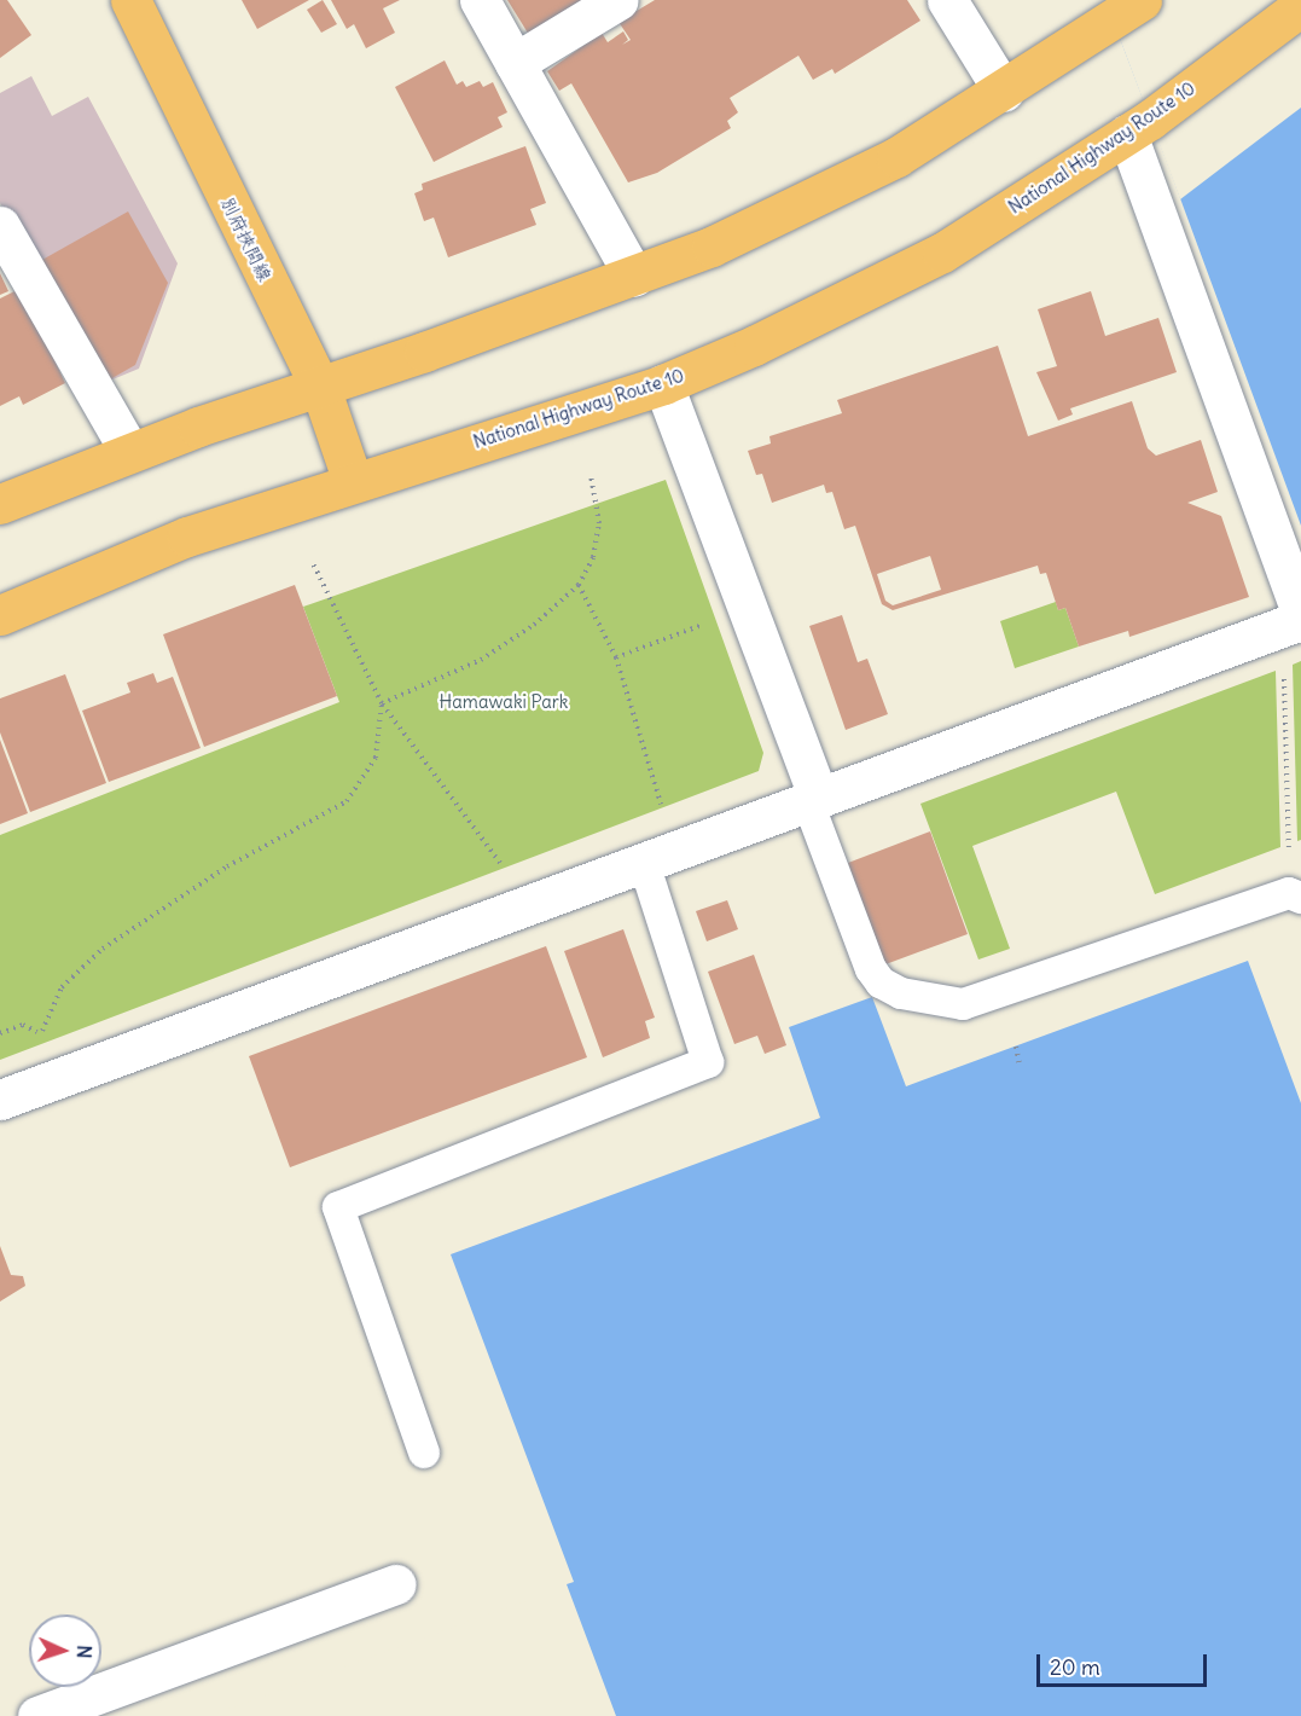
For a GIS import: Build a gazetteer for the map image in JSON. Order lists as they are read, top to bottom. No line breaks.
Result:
{"streets":{"main road":["National Highway Route 10","別府挾間線"]},"crossings":[["National Highway Route 10","別府挾間線"]],"parks":["Hamawaki Park"],"scale_bar":"20 m","north":"right"}
